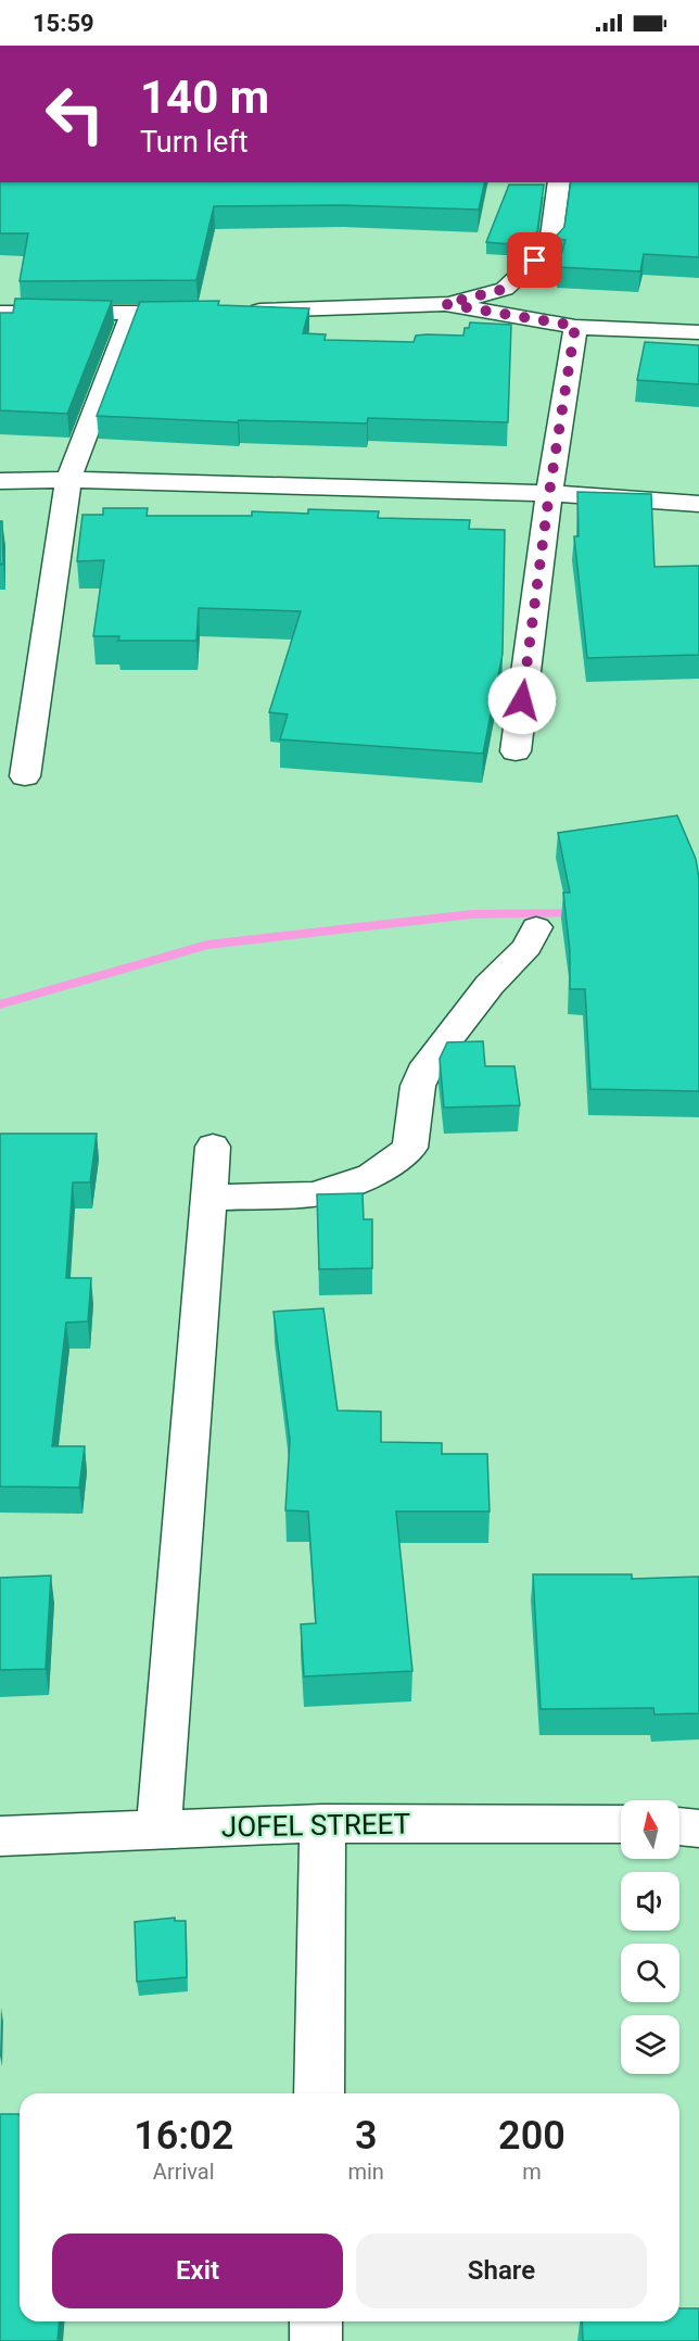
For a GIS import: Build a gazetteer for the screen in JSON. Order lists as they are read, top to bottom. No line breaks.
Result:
{"streets":{"street":["JOFEL STREET"]},"north":"top","page":{"status":"15:59","turn":["140 m","Turn left"],"eta":["16:02","Arrival","3","min","200","m"],"buttons":["Exit","Share"]}}
